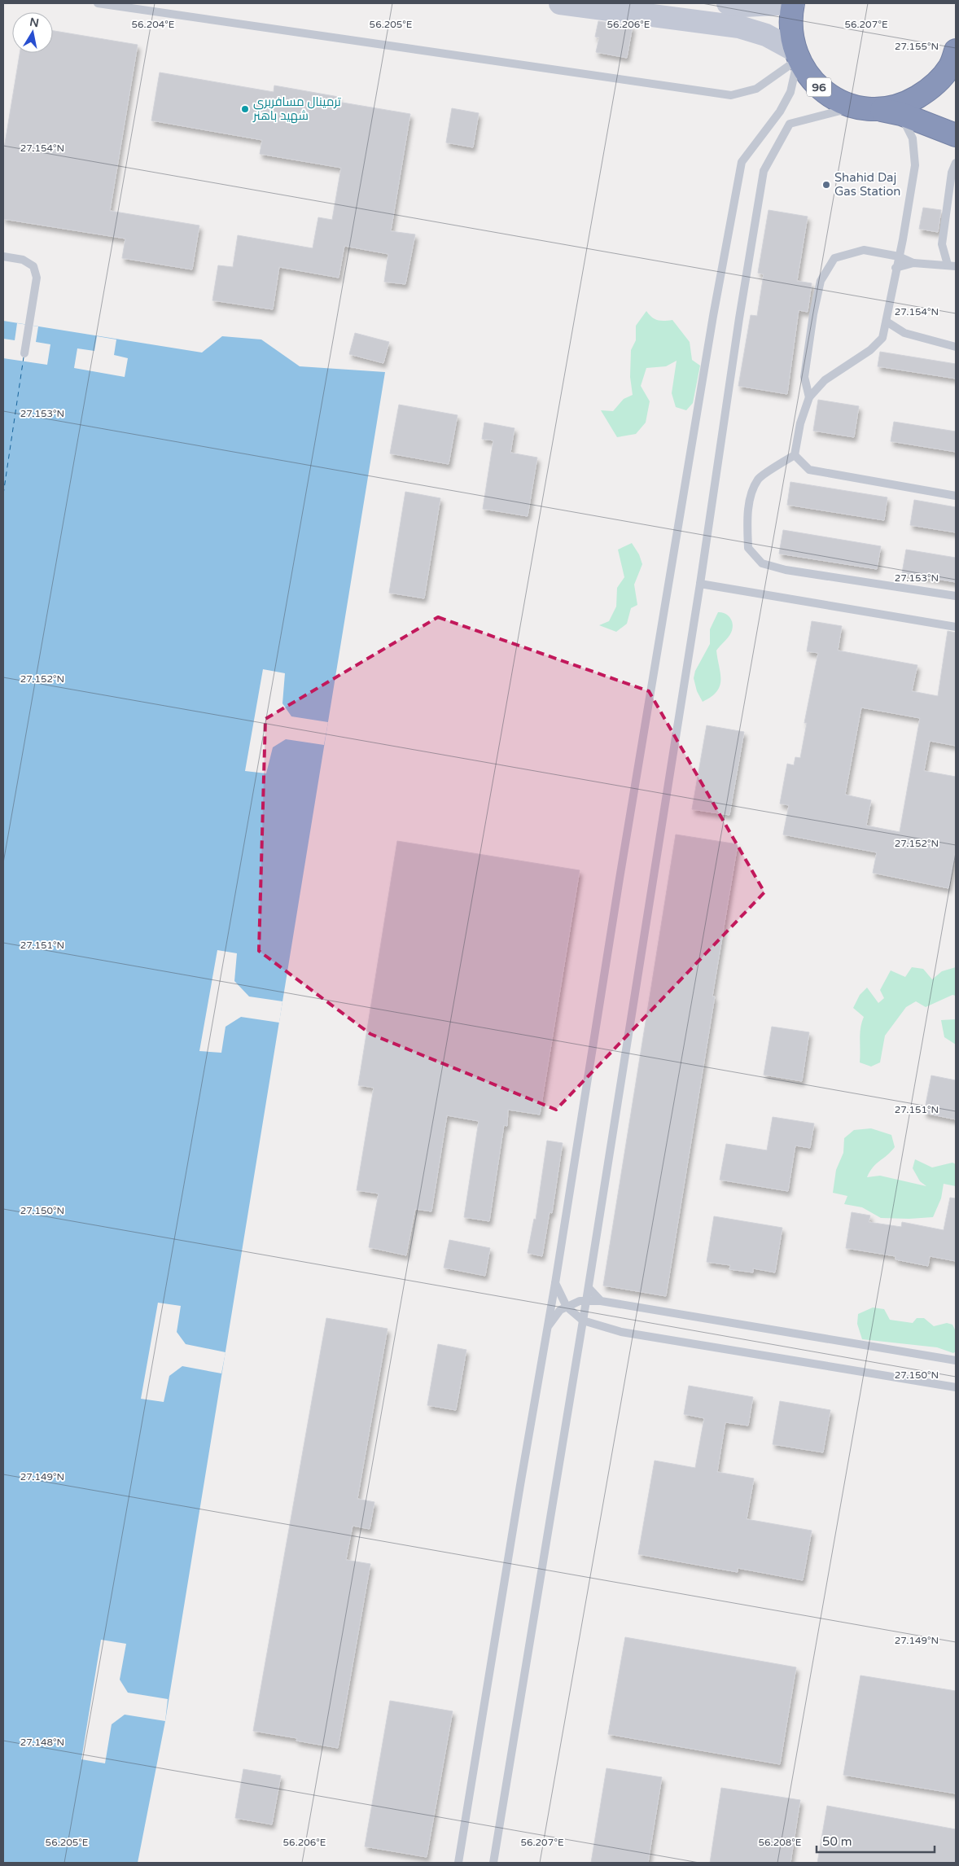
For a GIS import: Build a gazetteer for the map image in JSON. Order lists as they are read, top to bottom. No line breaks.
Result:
{"streets":{"highway":["96"]},"places":["ترمینال مسافربری شهید باهنر","Shahid Daj Gas Station"],"scale_bar":"50 m","north":"top","coordinates":["56.204°E","56.205°E","56.206°E","56.207°E","27.155°N","27.154°N","27.153°N","27.152°N","27.151°N","27.150°N","27.149°N","27.148°N","56.208°E"]}
